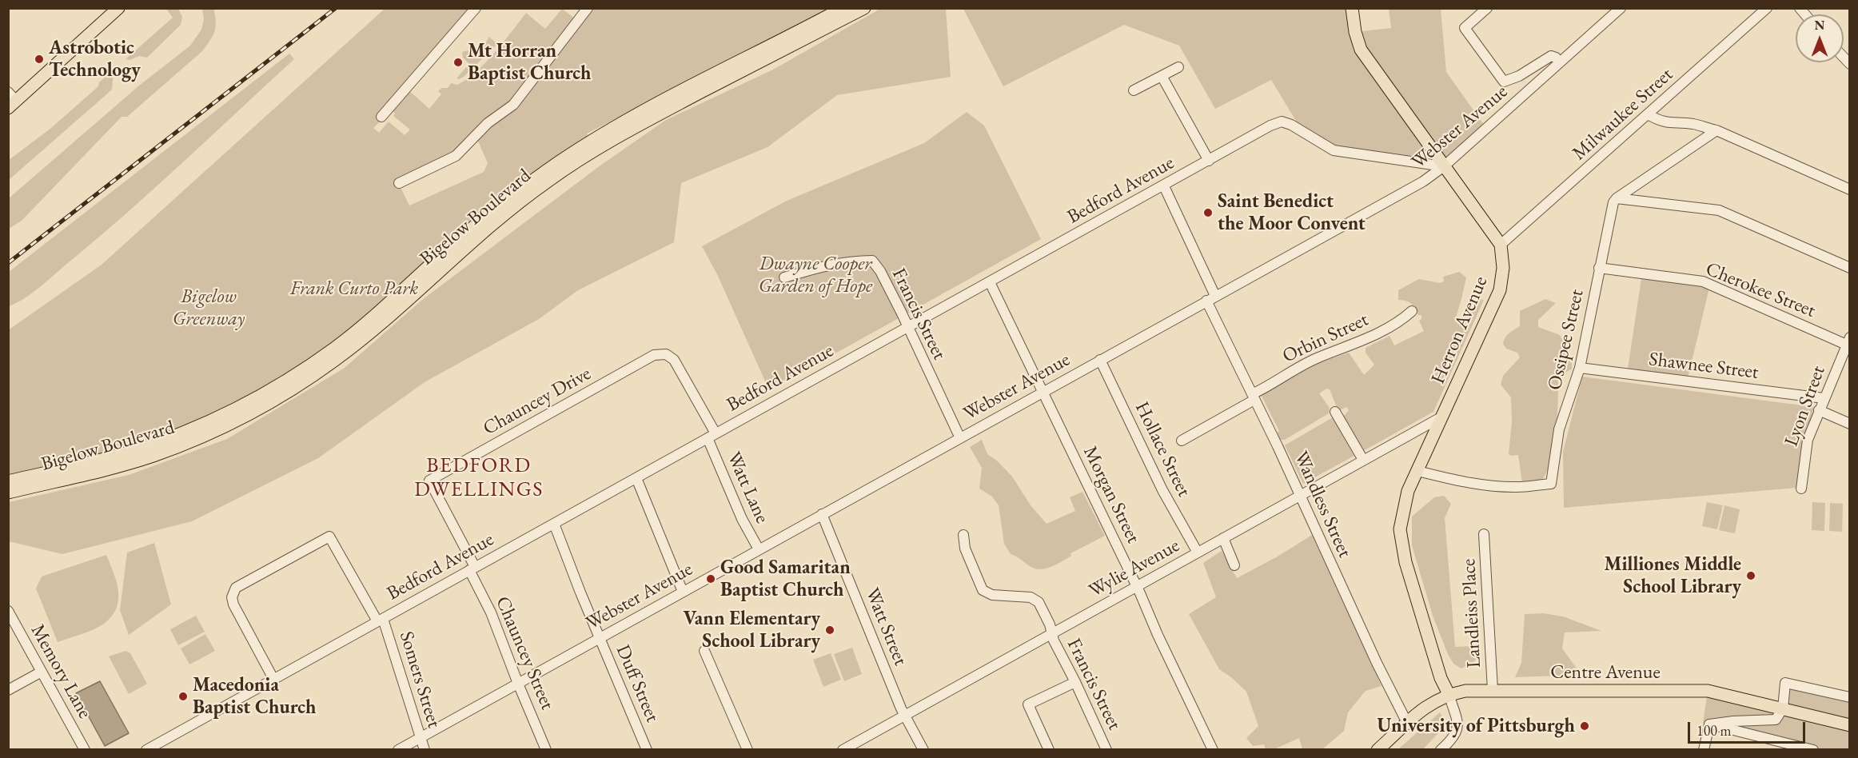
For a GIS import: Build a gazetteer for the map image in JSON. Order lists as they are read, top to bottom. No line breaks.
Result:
{"streets":{"main road":["Bigelow Boulevard","Herron Avenue","Centre Avenue"],"street":["Milwaukee Street","Webster Avenue","Bedford Avenue","Cherokee Street","Francis Street","Orbin Street","Ossipee Street","Shawnee Street","Chauncey Drive","Lyon Street","Hollace Street","Watt Lane","Morgan Street","Wandless Street","Wylie Avenue","Landleiss Place","Watt Street","Chauncey Street","Memory Lane","Somers Street","Duff Street"]},"crossings":[["Milwaukee Street","Herron Avenue"],["Webster Avenue","Bedford Avenue"],["Webster Avenue","Francis Street"],["Webster Avenue","Hollace Street"],["Webster Avenue","Watt Lane"],["Webster Avenue","Morgan Street"],["Webster Avenue","Wandless Street"],["Webster Avenue","Watt Street"],["Webster Avenue","Chauncey Street"],["Webster Avenue","Somers Street"],["Webster Avenue","Duff Street"],["Bedford Avenue","Francis Street"],["Bedford Avenue","Chauncey Drive"],["Bedford Avenue","Watt Lane"],["Bedford Avenue","Morgan Street"],["Bedford Avenue","Wandless Street"],["Bedford Avenue","Chauncey Street"],["Bedford Avenue","Somers Street"],["Bedford Avenue","Duff Street"],["Cherokee Street","Ossipee Street"],["Cherokee Street","Lyon Street"],["Francis Street","Wylie Avenue"],["Herron Avenue","Ossipee Street"],["Herron Avenue","Wylie Avenue"],["Herron Avenue","Centre Avenue"],["Orbin Street","Wandless Street"],["Ossipee Street","Shawnee Street"],["Shawnee Street","Lyon Street"],["Chauncey Drive","Watt Lane"],["Chauncey Drive","Chauncey Street"],["Hollace Street","Wylie Avenue"],["Morgan Street","Wylie Avenue"],["Wandless Street","Wylie Avenue"],["Wandless Street","Centre Avenue"],["Wylie Avenue","Watt Street"],["Landleiss Place","Centre Avenue"]],"districts":["BEDFORD DWELLINGS"],"parks":["Dwayne Cooper Garden of Hope","Frank Curto Park","Bigelow Greenway"],"places":["Astrobotic Technology","Mt Horran Baptist Church","Saint Benedict the Moor Convent","Milliones Middle School Library","Good Samaritan Baptist Church","Vann Elementary School Library","Macedonia Baptist Church","University of Pittsburgh"],"scale_bar":"100 m","north":"top"}
